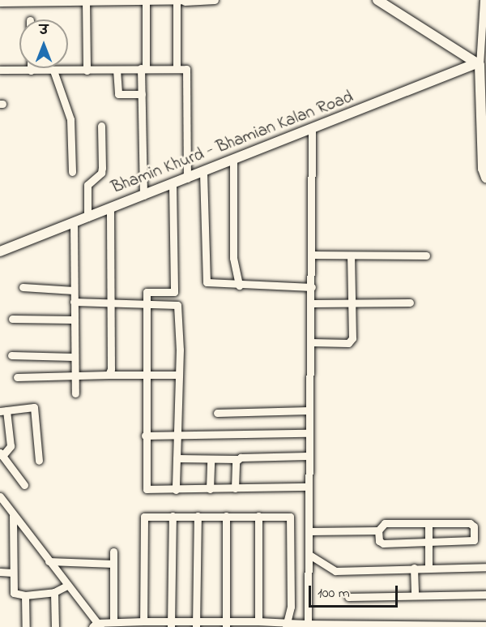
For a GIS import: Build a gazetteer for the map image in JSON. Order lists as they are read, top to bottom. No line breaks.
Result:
{"streets":{"street":["Bhamin Khurd - Bhamian Kalan Road"]},"scale_bar":"100 m","north":"top"}
